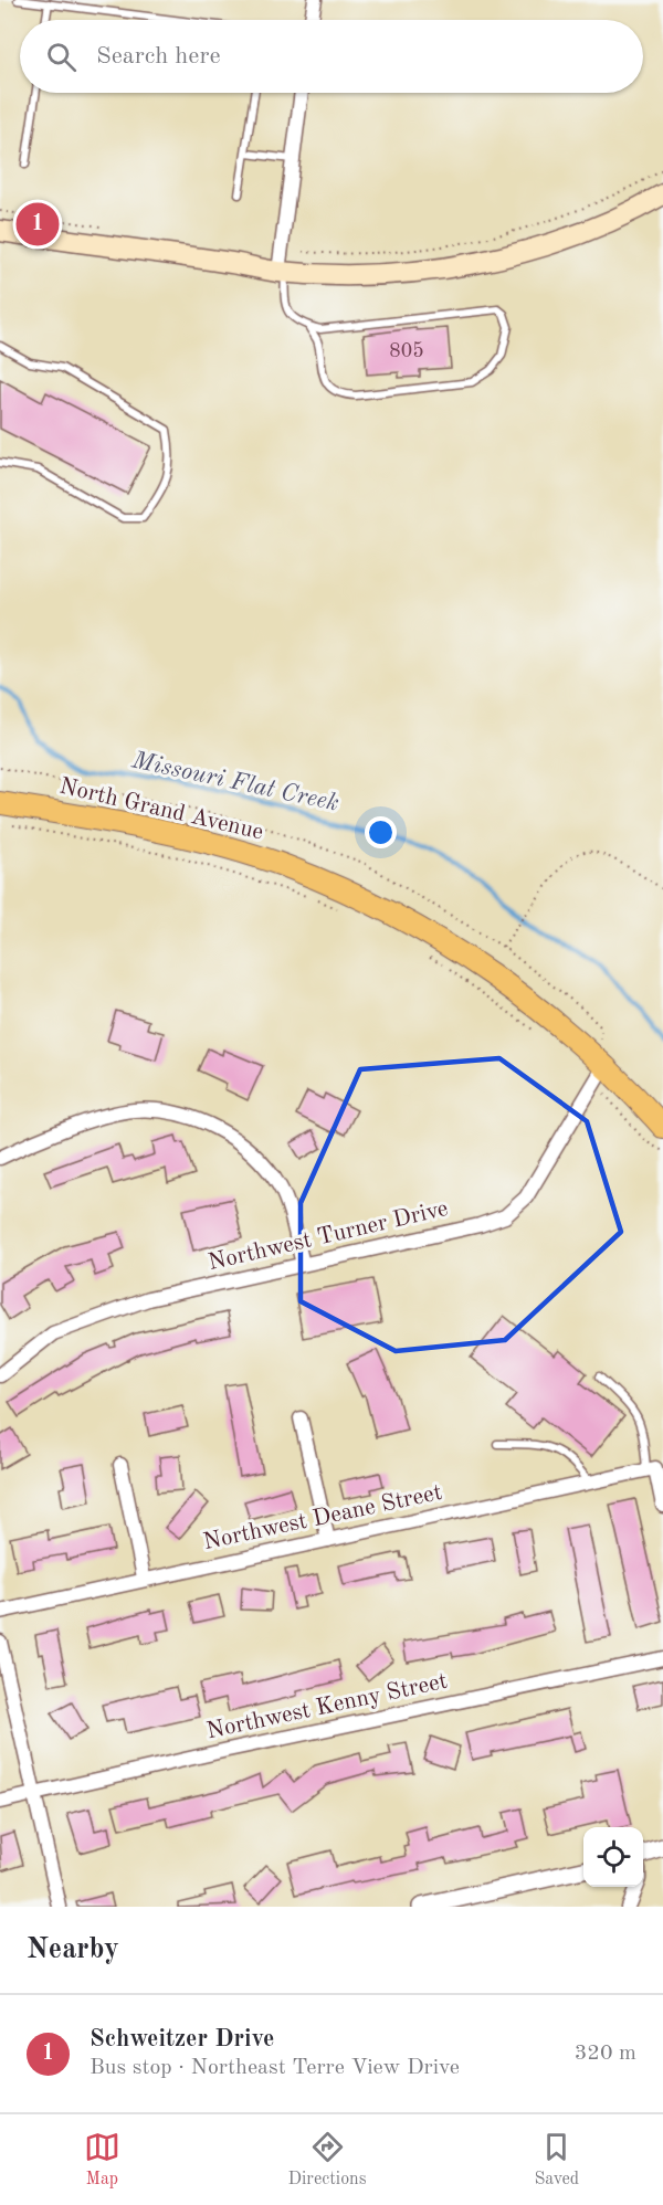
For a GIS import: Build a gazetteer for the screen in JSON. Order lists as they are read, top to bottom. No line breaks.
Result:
{"streets":{"main road":["North Grand Avenue"],"street":["Northwest Turner Drive","Northwest Deane Street","Northwest Kenny Street"]},"crossings":[["North Grand Avenue","Northwest Turner Drive"]],"water":["Missouri Flat Creek"],"house_numbers":["805"],"page":{"search":"Search here","pins":"1","heading":"Nearby","list":[{"mark":"1","name":"Schweitzer Drive","note":"Bus stop · Northeast Terre View Drive","value":"320 m"}],"nav":["Map","Directions","Saved"]}}
